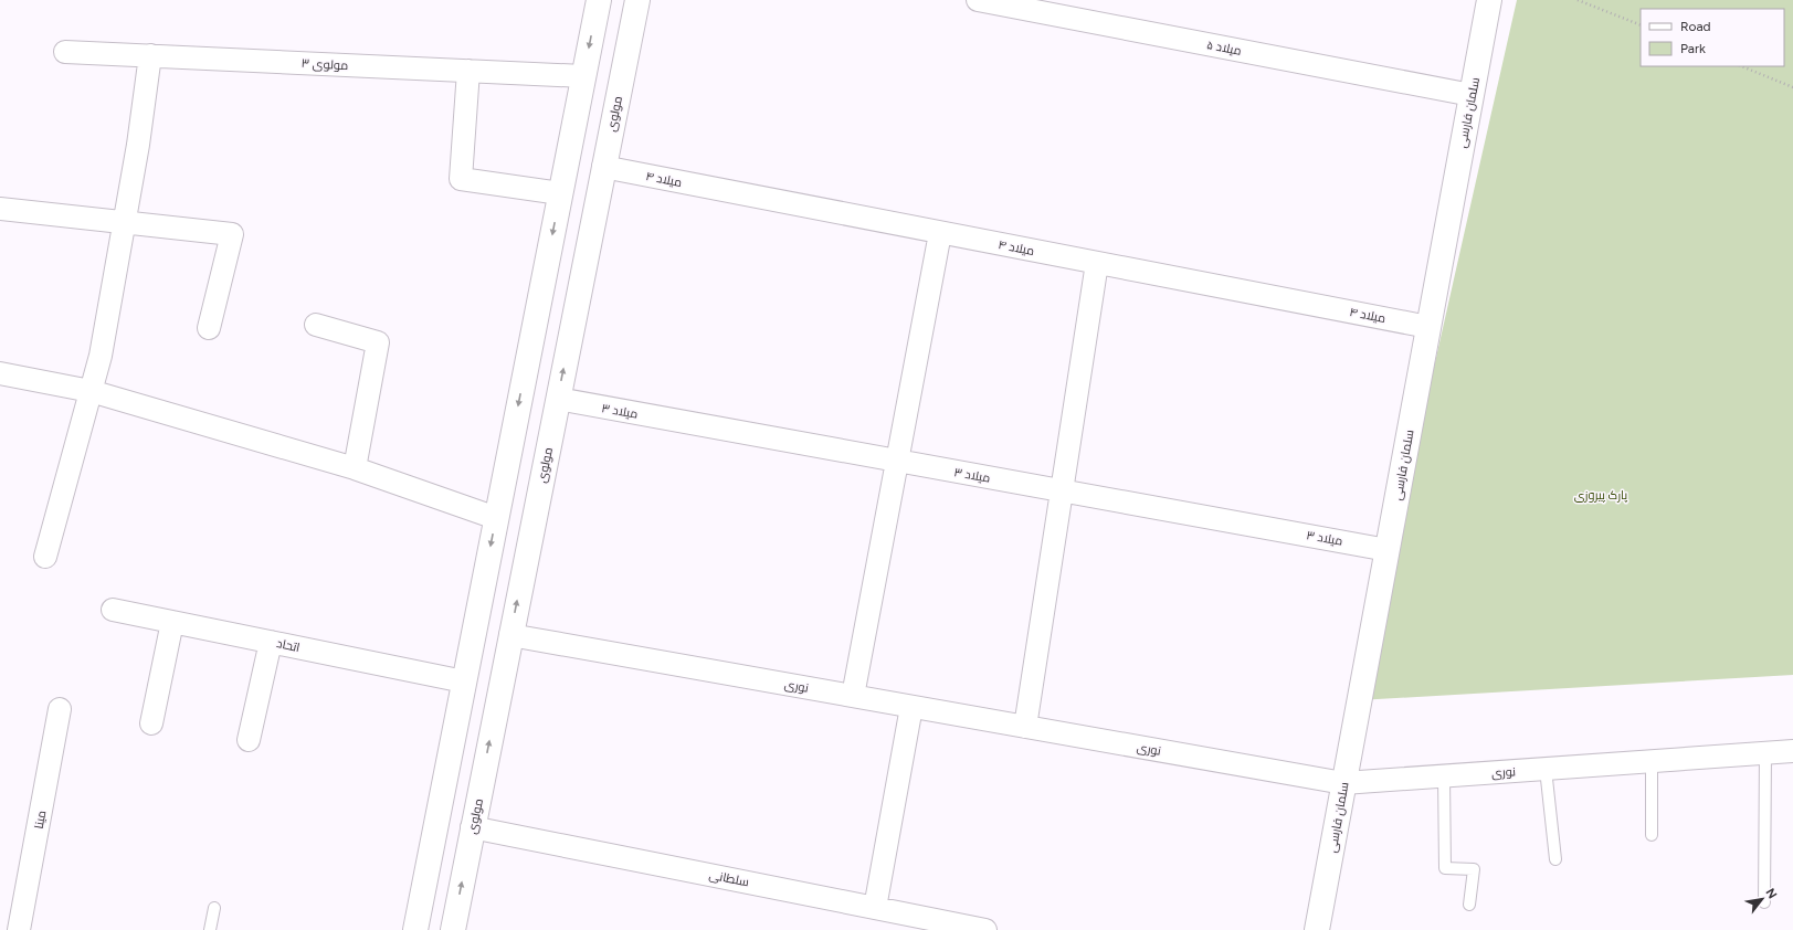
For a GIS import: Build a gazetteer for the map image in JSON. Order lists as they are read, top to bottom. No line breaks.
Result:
{"streets":{"street":["میلاد ۵","مولوی ۳","سلمان فارسی","مولوی","میلاد ۴","میلاد ۳","اتحاد","نوری","مینا","سلطانی"]},"crossings":[["میلاد ۵","سلمان فارسی"],["سلمان فارسی","میلاد ۴"],["سلمان فارسی","میلاد ۳"],["سلمان فارسی","نوری"],["مولوی","میلاد ۴"],["مولوی","میلاد ۳"],["مولوی","نوری"],["مولوی","سلطانی"]],"parks":["پارک پیروزی"],"legend":["Road","Park"],"north":"top right"}
